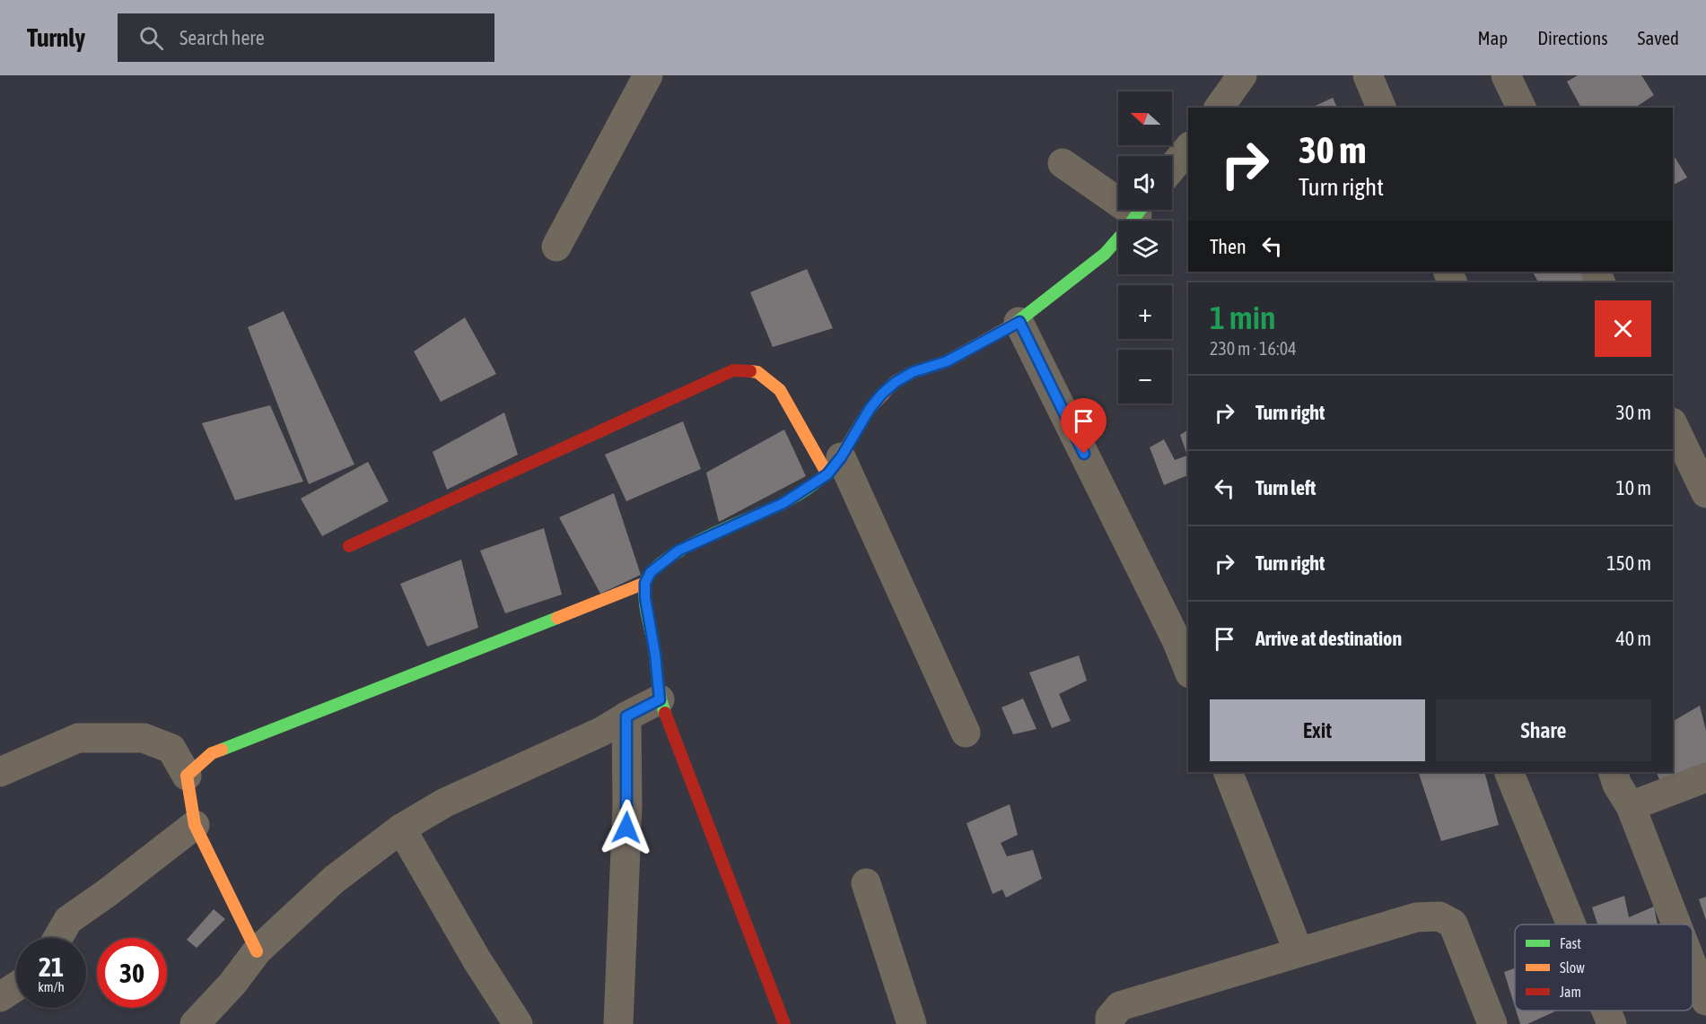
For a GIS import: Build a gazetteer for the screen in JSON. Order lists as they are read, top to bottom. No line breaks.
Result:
{"legend":["Fast","Slow","Jam"],"north":"left","page":{"header":"Turnly","search":"Search here","nav":["Map","Directions","Saved"],"map_buttons":["+","−"],"turn":["30 m","Turn right"],"then":"Then","heading":["1 min","230 m · 16:04"],"list":[{"name":"Turn right","value":"30 m"},{"name":"Turn left","value":"10 m"},{"name":"Turn right","value":"150 m"},{"name":"Arrive at destination","value":"40 m"}],"buttons":["Exit","Share"],"speed":"21 km/h","limit":"30"}}
